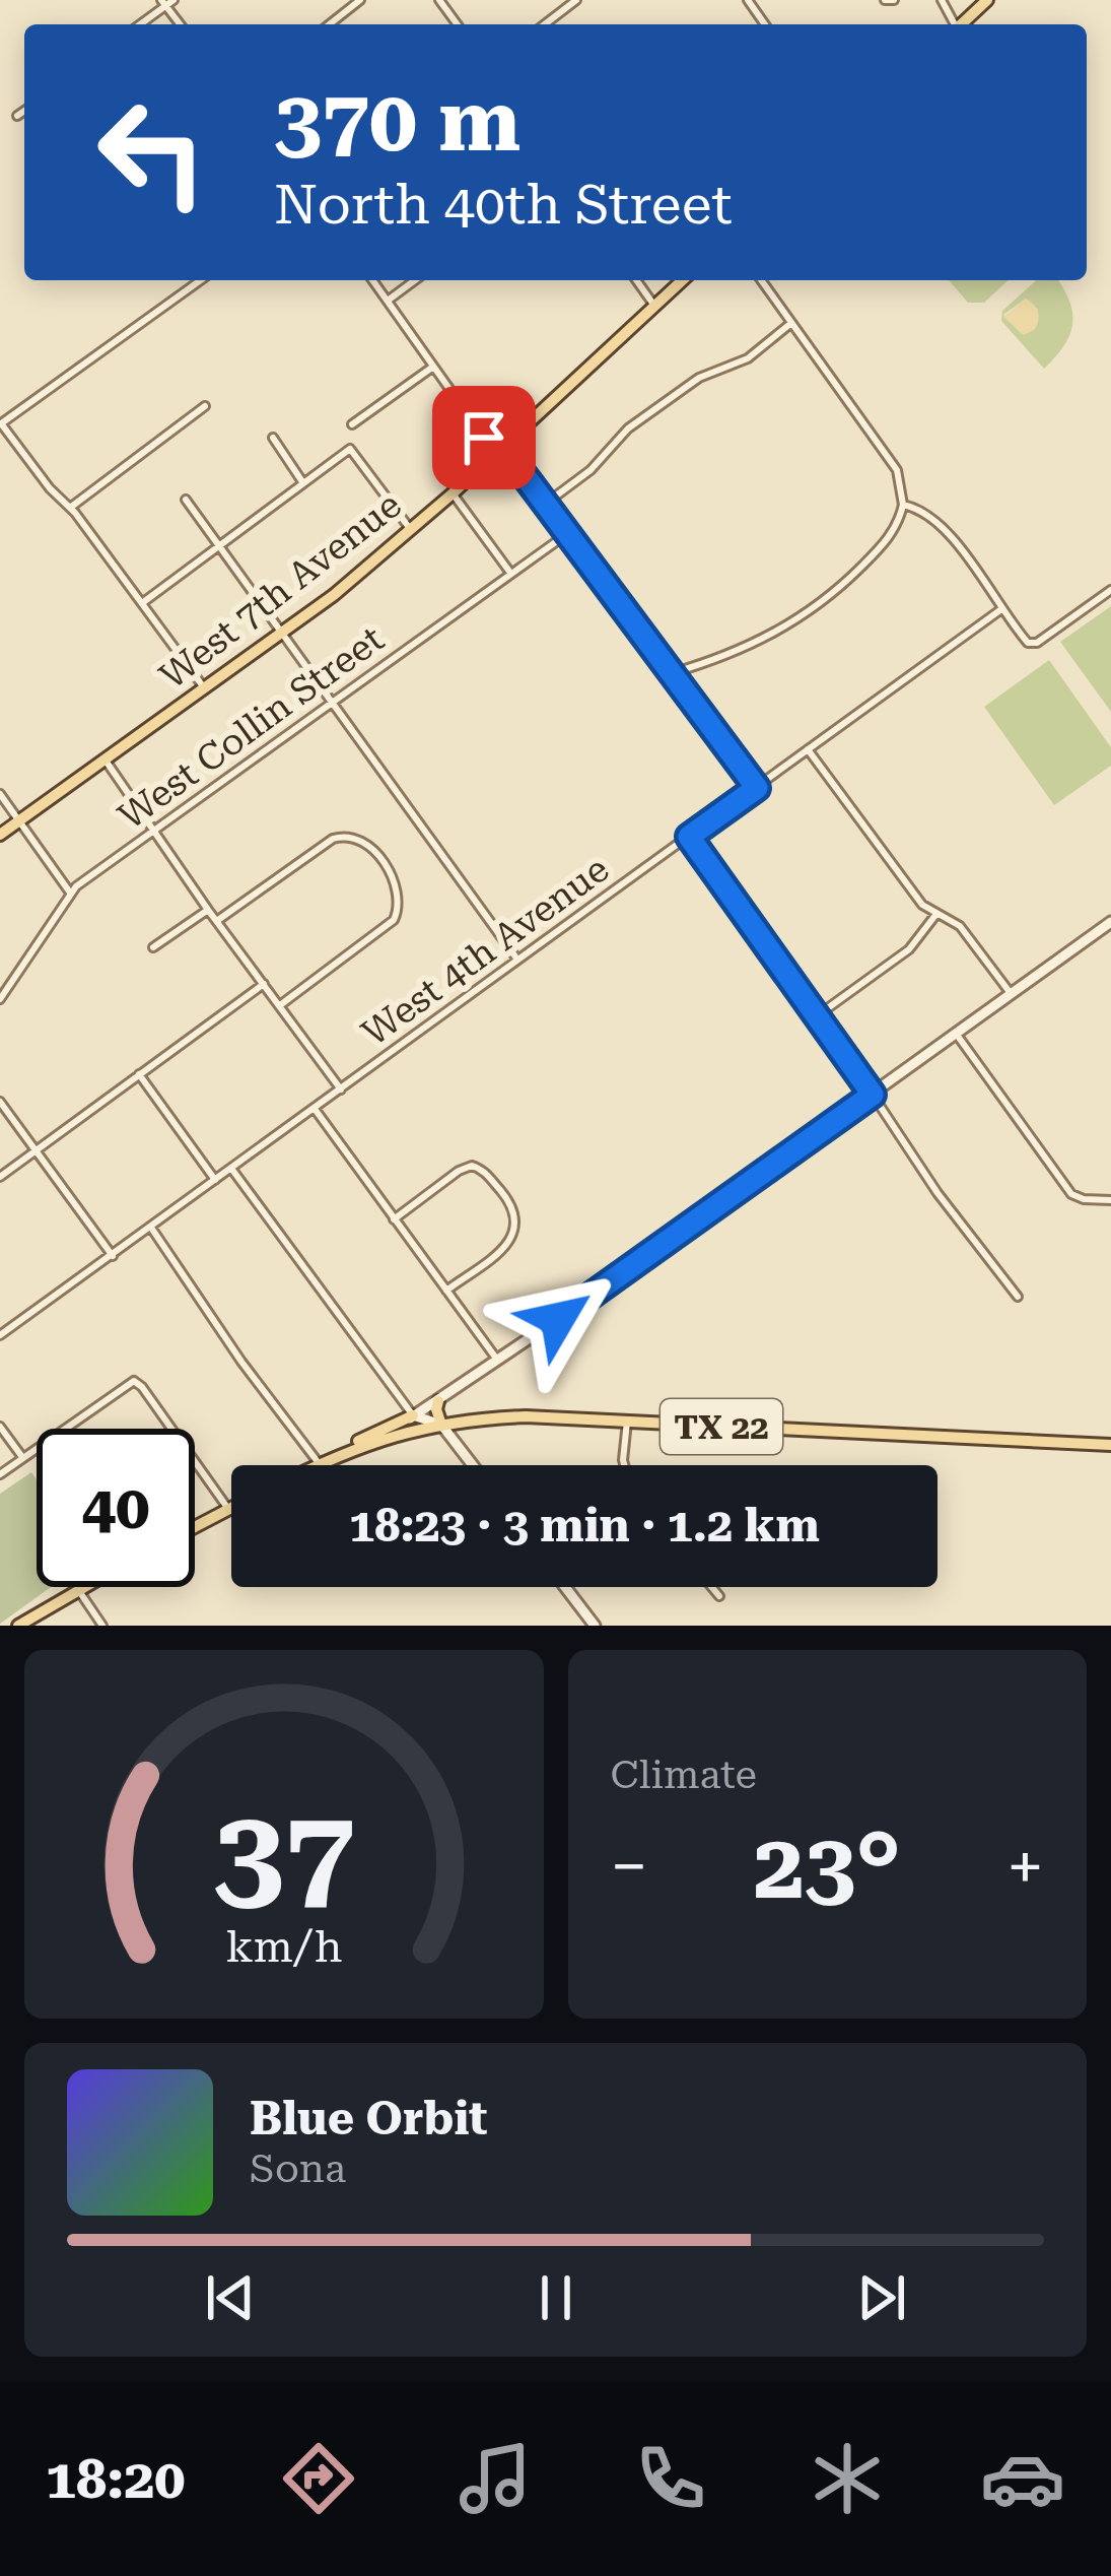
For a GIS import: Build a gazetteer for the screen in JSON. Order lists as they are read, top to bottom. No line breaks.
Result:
{"streets":{"main road":["West 7th Avenue","TX 22"],"street":["West Collin Street","West 4th Avenue"]},"page":{"turn":["370 m","North 40th Street"],"limit":"40","trip":"18:23 · 3 min · 1.2 km","tile":"Climate","heat":["−","23°","+"],"song":["Blue Orbit","Sona"],"tabs":"18:20","gauge":["37","km/h"]}}
